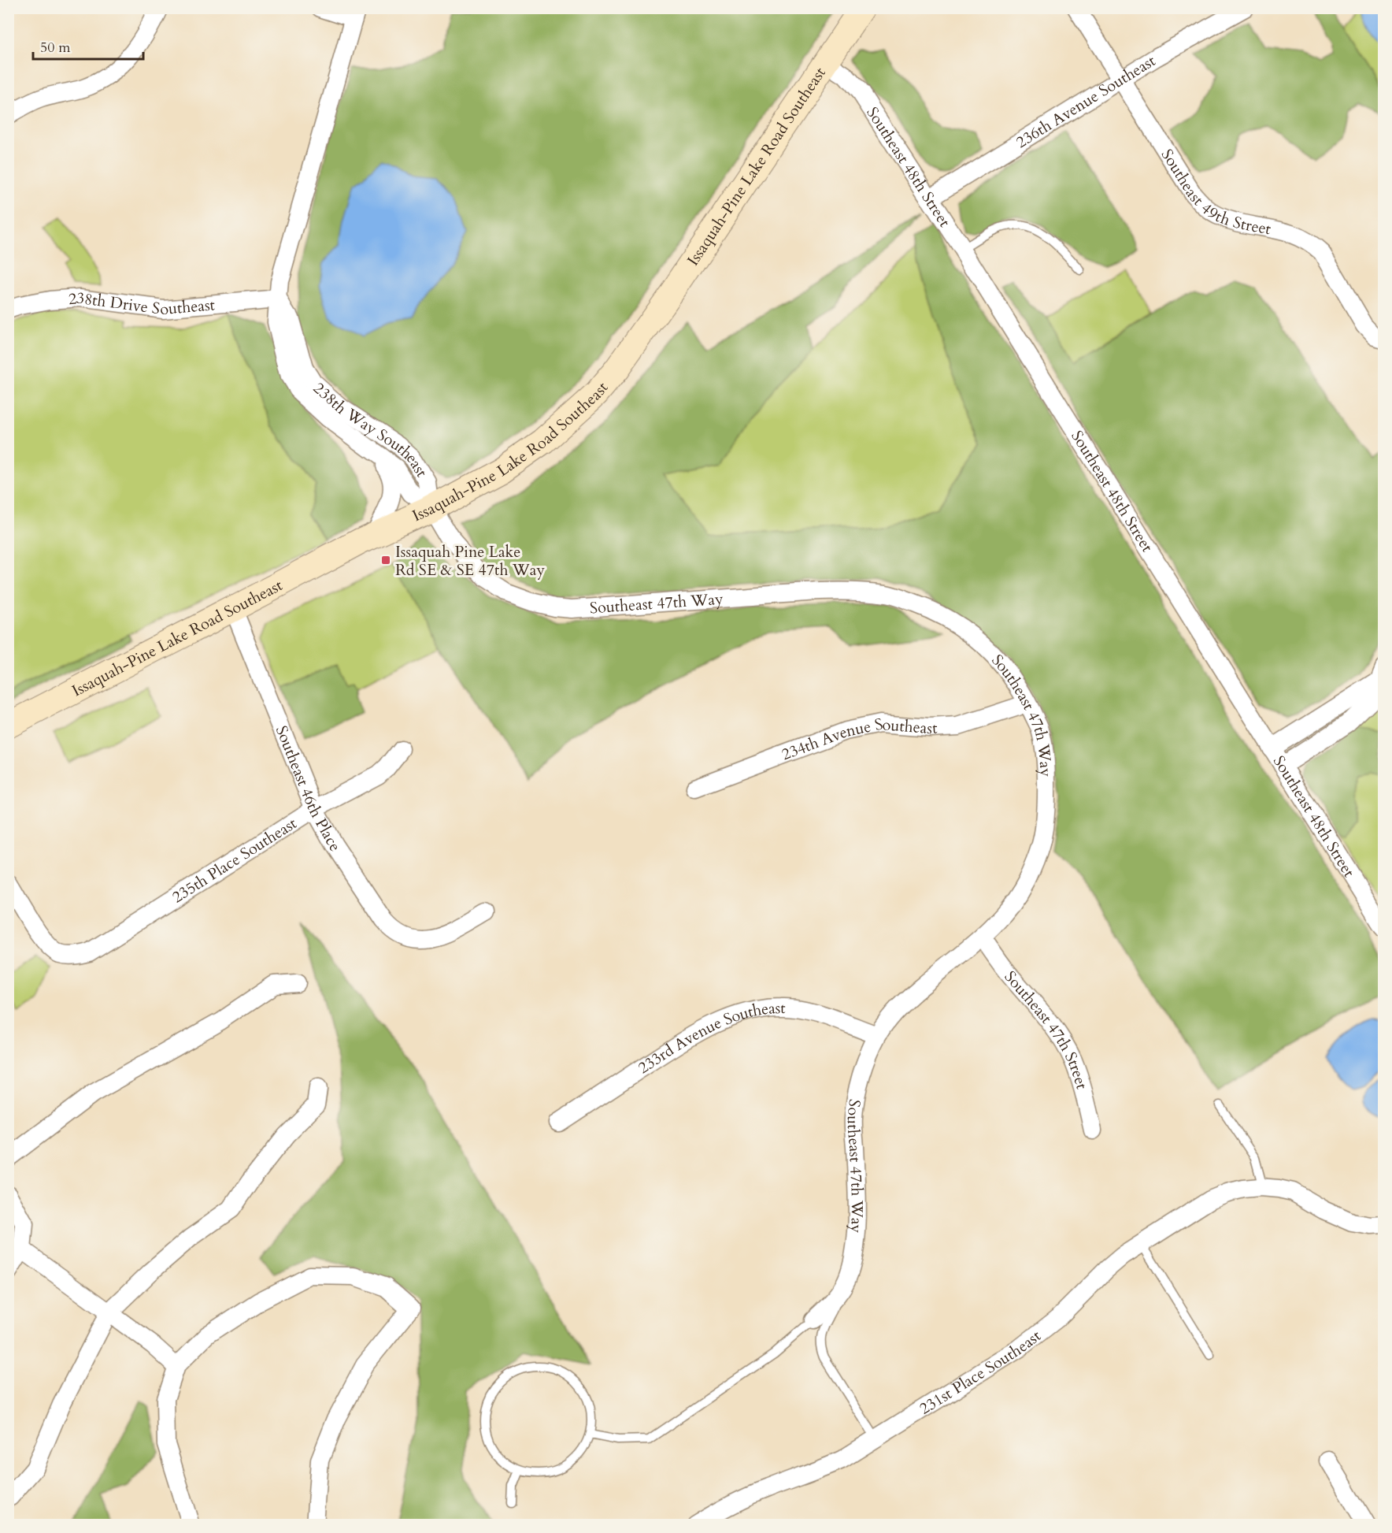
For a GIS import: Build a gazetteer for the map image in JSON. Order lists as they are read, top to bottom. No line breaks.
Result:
{"streets":{"main road":["Issaquah-Pine Lake Road Southeast"],"street":["236th Avenue Southeast","Southeast 48th Street","Southeast 49th Street","238th Drive Southeast","238th Way Southeast","Southeast 47th Way","234th Avenue Southeast","Southeast 46th Place","235th Place Southeast","Southeast 47th Street","233rd Avenue Southeast","231st Place Southeast"]},"crossings":[["236th Avenue Southeast","Southeast 48th Street"],["236th Avenue Southeast","Southeast 49th Street"],["Southeast 48th Street","Issaquah-Pine Lake Road Southeast"],["Issaquah-Pine Lake Road Southeast","238th Way Southeast"],["Issaquah-Pine Lake Road Southeast","Southeast 47th Way"],["Issaquah-Pine Lake Road Southeast","Southeast 46th Place"],["238th Drive Southeast","238th Way Southeast"],["238th Way Southeast","Southeast 47th Way"],["Southeast 47th Way","234th Avenue Southeast"],["Southeast 47th Way","Southeast 47th Street"],["Southeast 47th Way","233rd Avenue Southeast"],["Southeast 46th Place","235th Place Southeast"]],"places":{"transit":["Issaquah Pine Lake Rd SE & SE 47th Way"]},"scale_bar":"50 m"}
